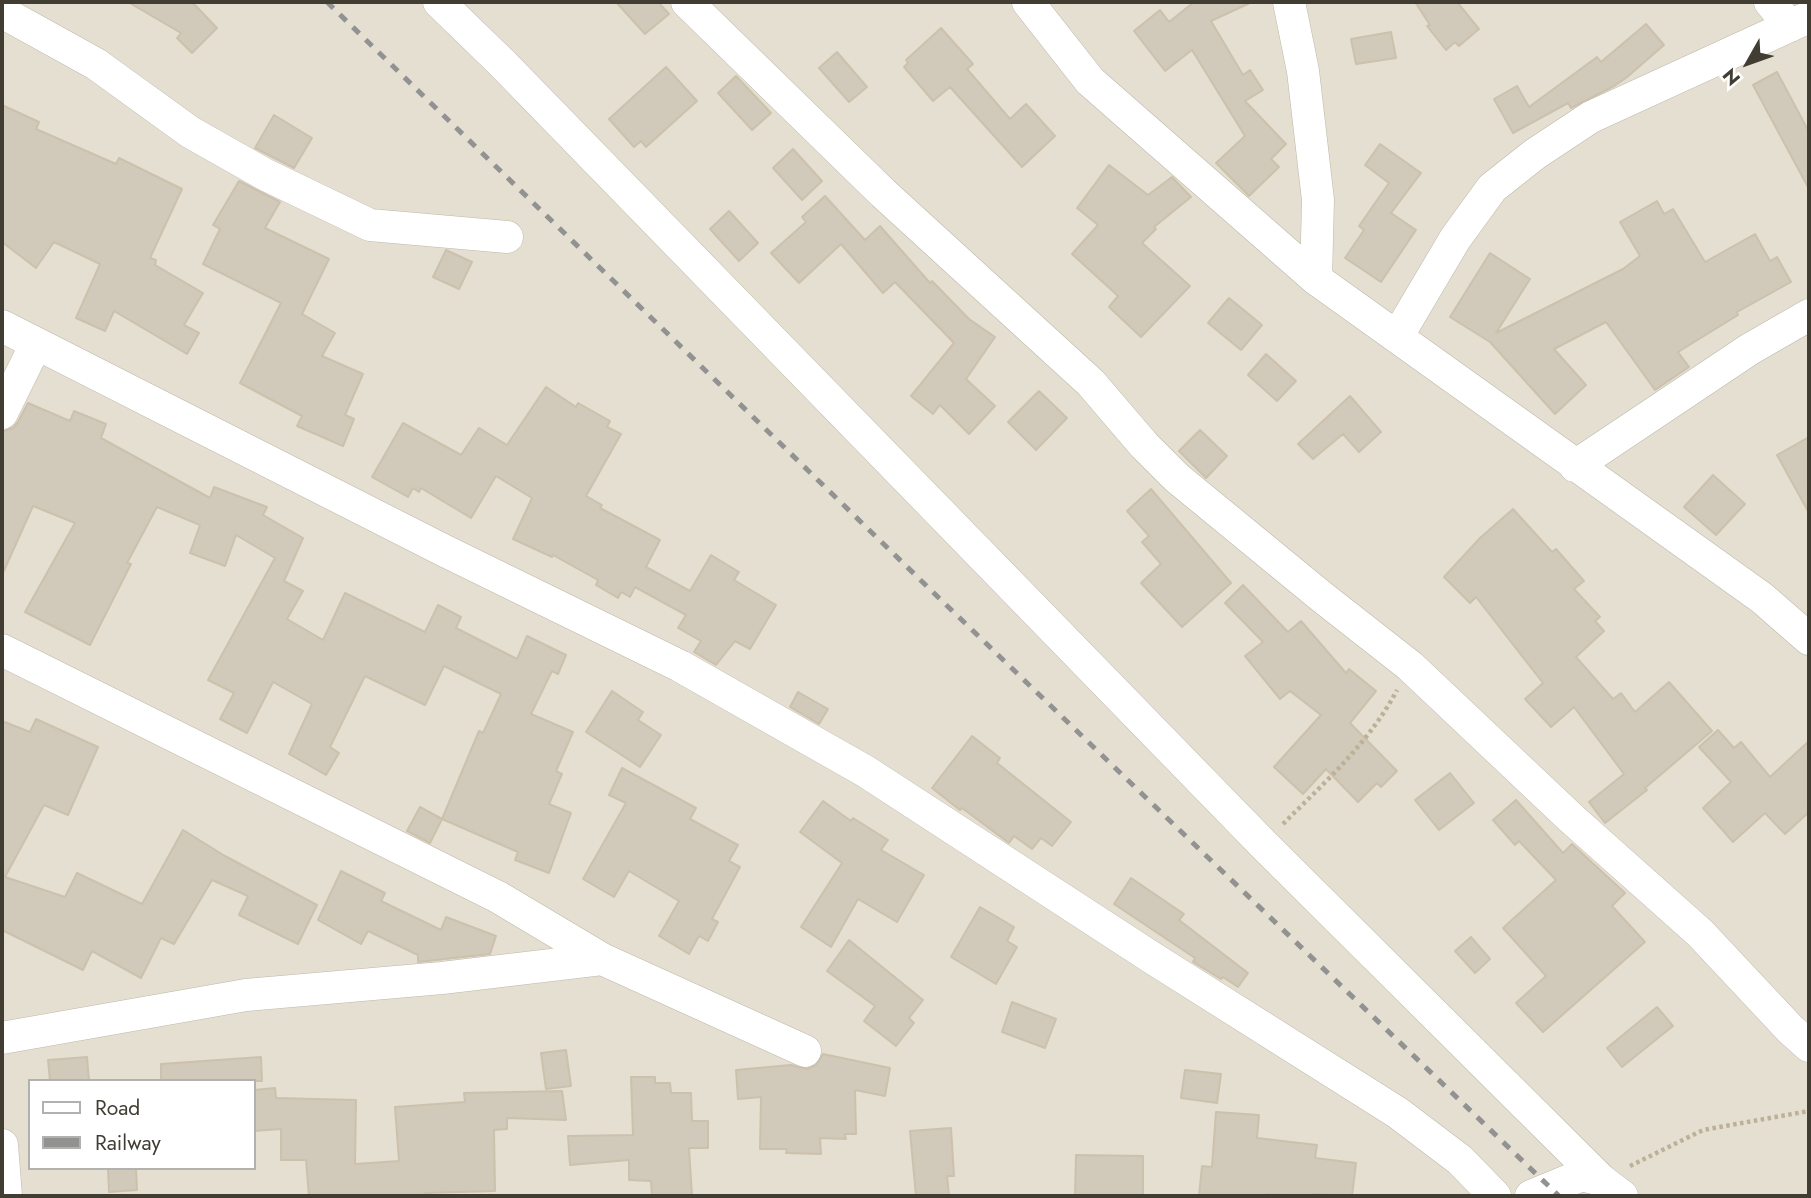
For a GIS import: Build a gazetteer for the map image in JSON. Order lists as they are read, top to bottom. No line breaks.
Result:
{"legend":["Road","Railway"],"north":"bottom left"}
